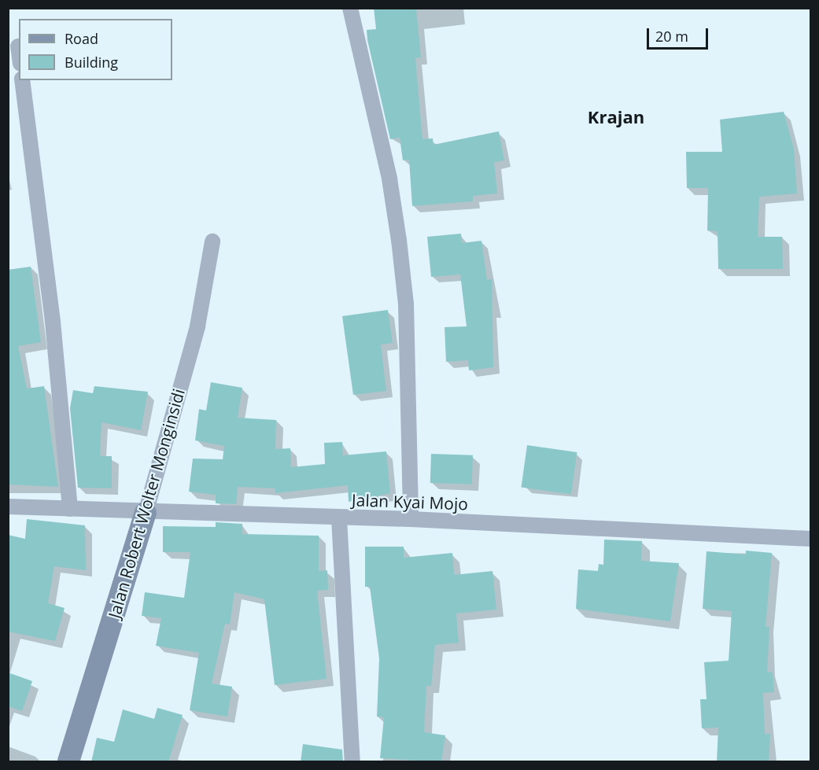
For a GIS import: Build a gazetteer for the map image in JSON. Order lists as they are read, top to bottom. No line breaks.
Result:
{"streets":{"street":["Jalan Kyai Mojo","Jalan Robert Wolter Monginsidi"]},"crossings":[["Jalan Kyai Mojo","Jalan Robert Wolter Monginsidi"]],"districts":["Krajan"],"legend":["Road","Building"],"scale_bar":"20 m"}
